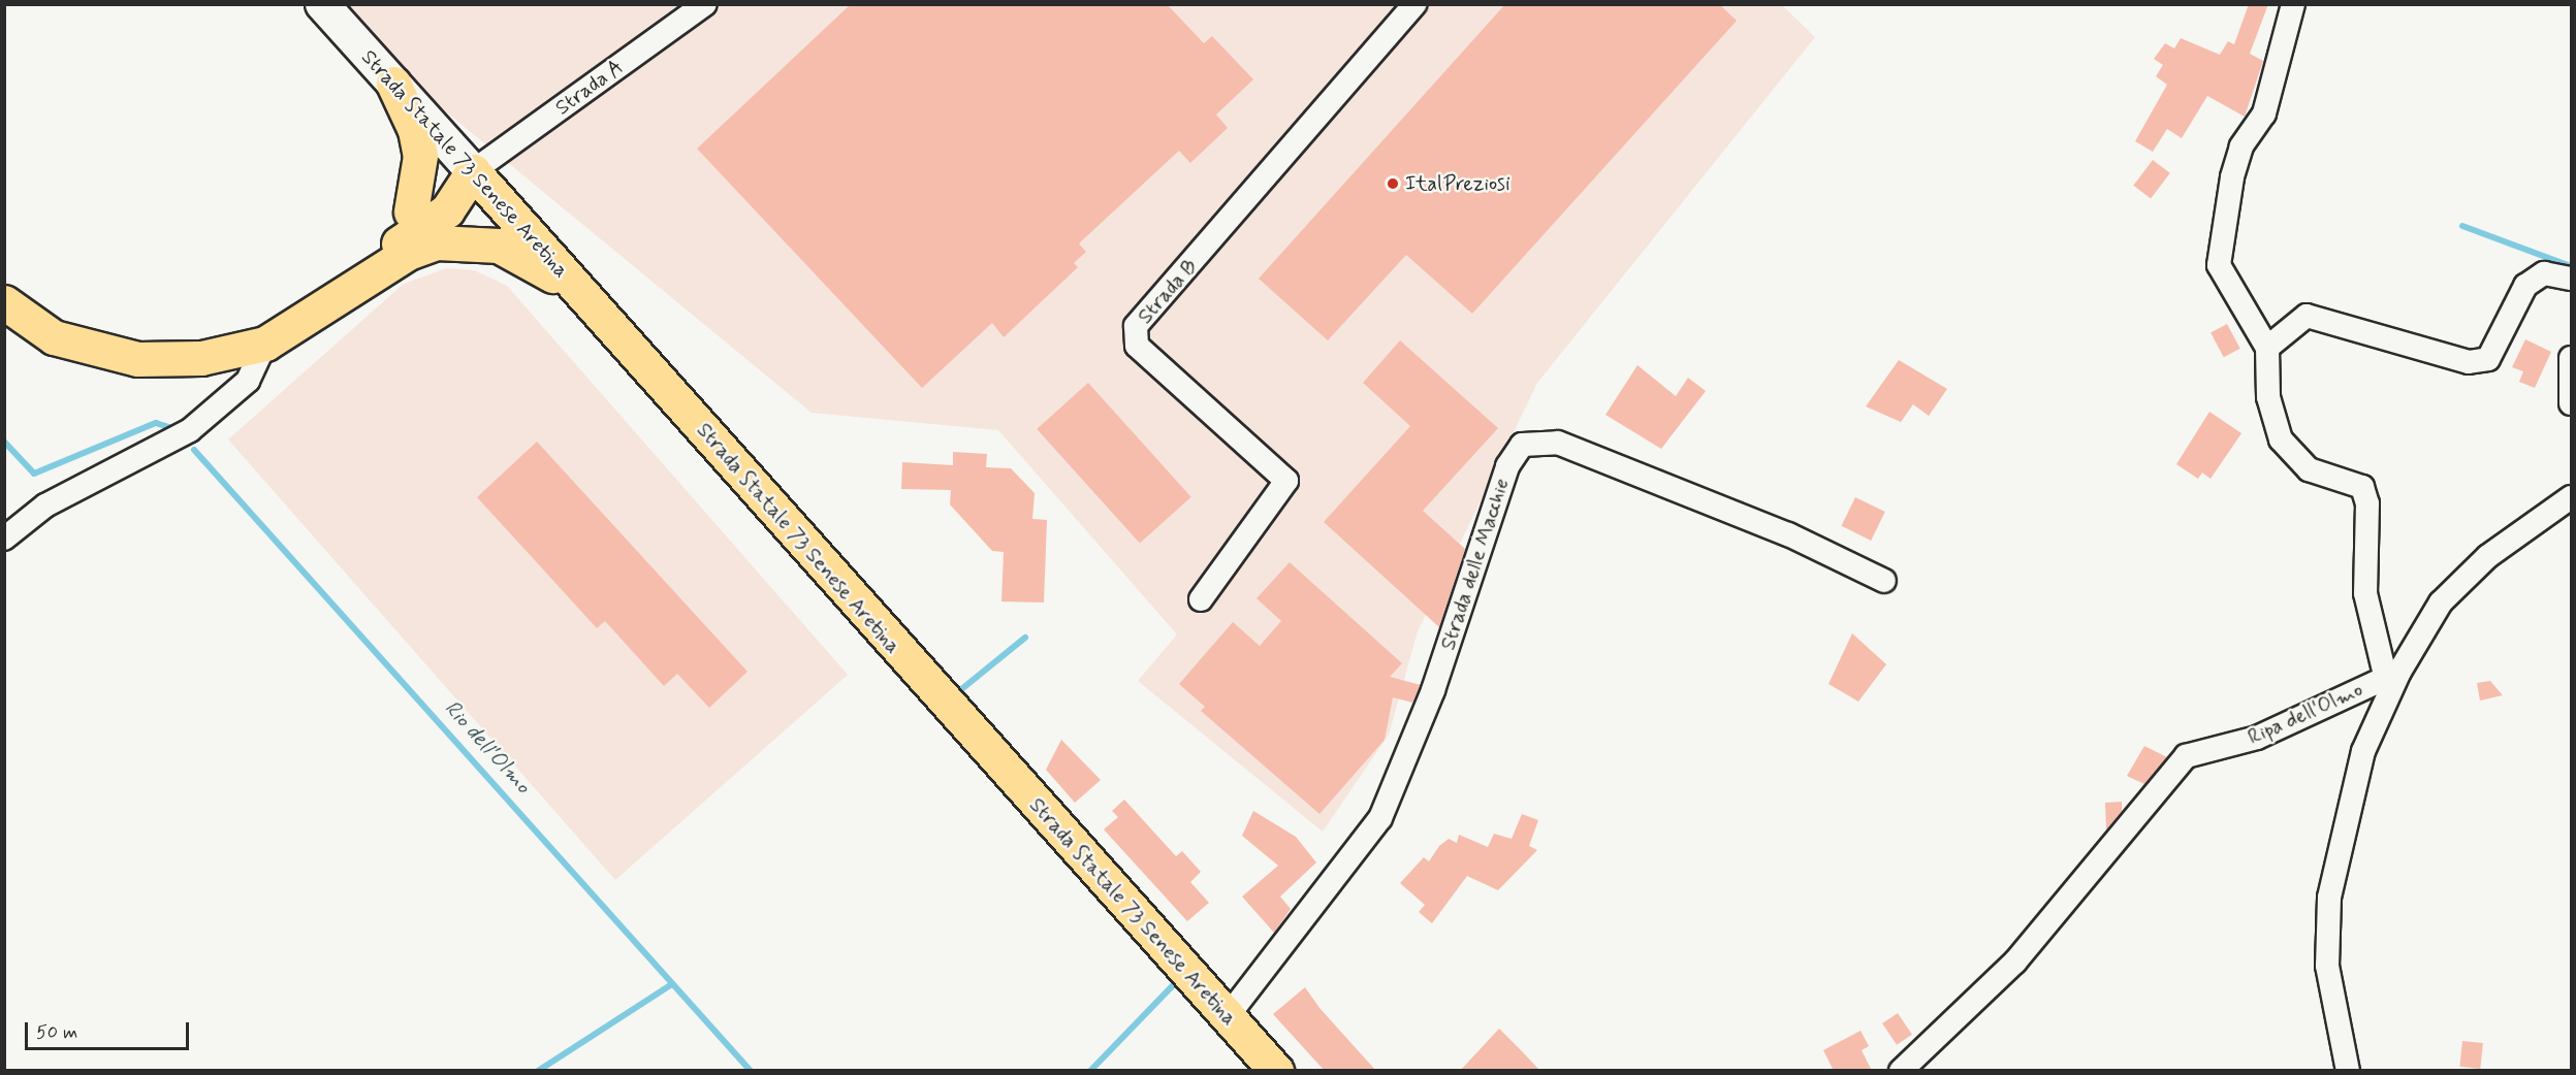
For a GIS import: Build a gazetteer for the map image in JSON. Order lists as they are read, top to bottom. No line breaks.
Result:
{"streets":{"main road":["Strada Statale 73 Senese Aretina"],"street":["Strada A","Strada B","Strada delle Macchie","Ripa dell'Olmo"]},"crossings":[["Strada A","Strada Statale 73 Senese Aretina"],["Strada Statale 73 Senese Aretina","Strada delle Macchie"]],"water":["Rio dell'Olmo"],"places":["ItalPreziosi"],"scale_bar":"50 m"}
